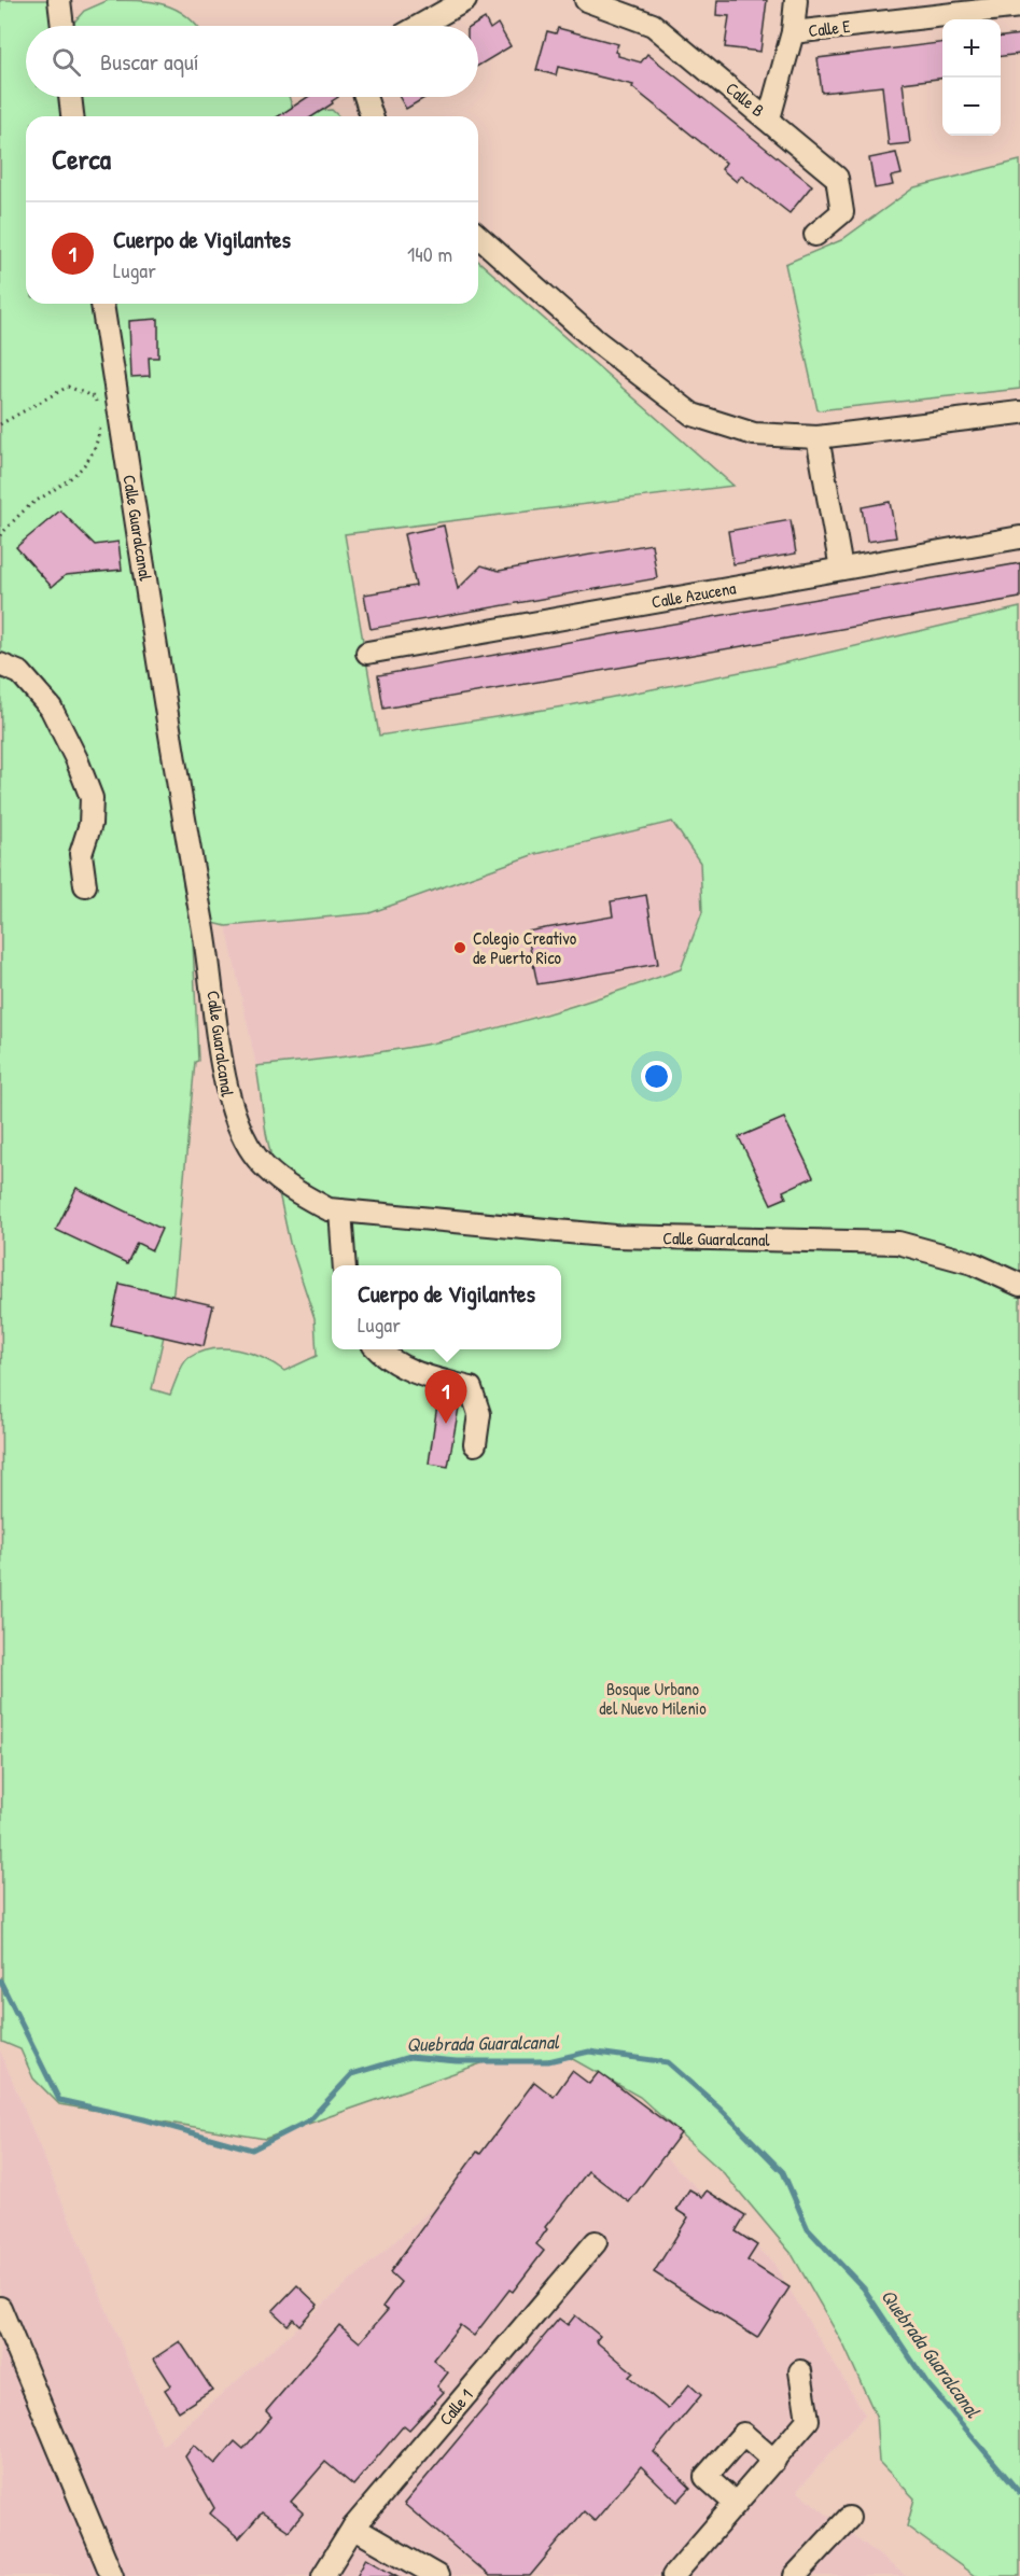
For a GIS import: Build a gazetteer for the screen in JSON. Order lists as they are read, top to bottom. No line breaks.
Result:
{"streets":{"street":["Calle E","Calle B","Calle Guaralcanal","Calle Azucena","Calle 1"]},"water":["Quebrada Guaralcanal"],"parks":["Bosque Urbano del Nuevo Milenio"],"places":["Colegio Creativo de Puerto Rico"],"page":{"map_buttons":["+","−"],"search":"Buscar aquí","heading":"Cerca","list":[{"mark":"1","name":"Cuerpo de Vigilantes","note":"Lugar","value":"140 m"}],"popup":["Cuerpo de Vigilantes","Lugar"],"pins":"1"}}
